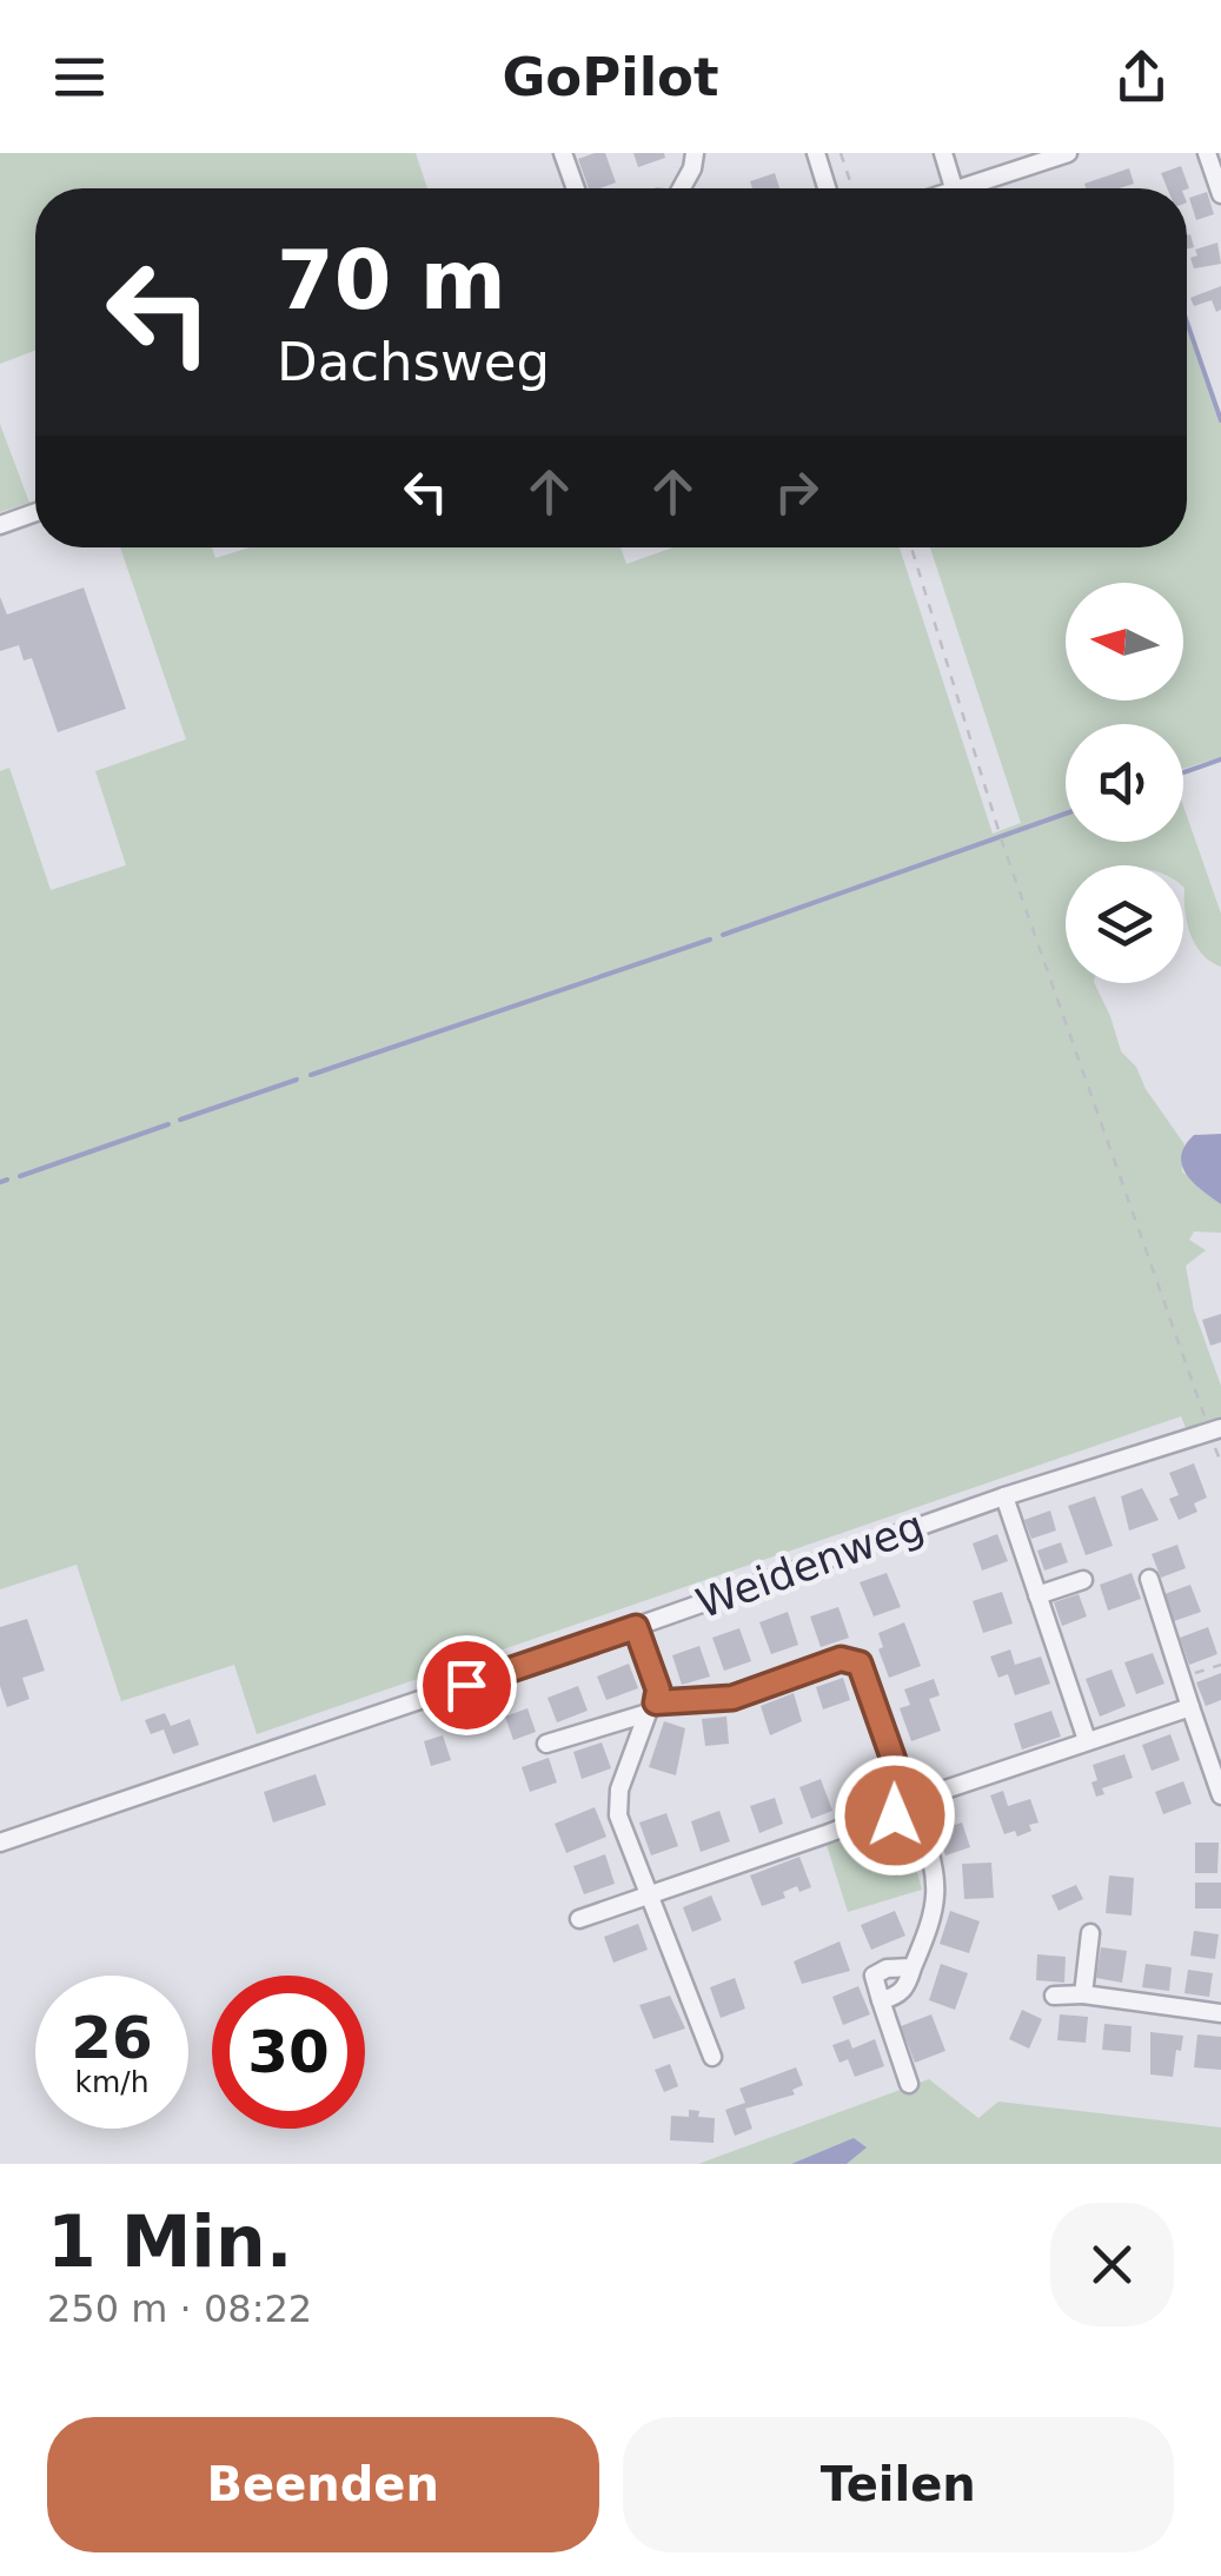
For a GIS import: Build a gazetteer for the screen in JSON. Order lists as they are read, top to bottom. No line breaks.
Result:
{"streets":{"street":["Weidenweg"]},"north":"left","page":{"header":"GoPilot","turn":["70 m","Dachsweg"],"speed":"26 km/h","limit":"30","heading":["1 Min.","250 m · 08:22"],"buttons":["Beenden","Teilen"]}}
